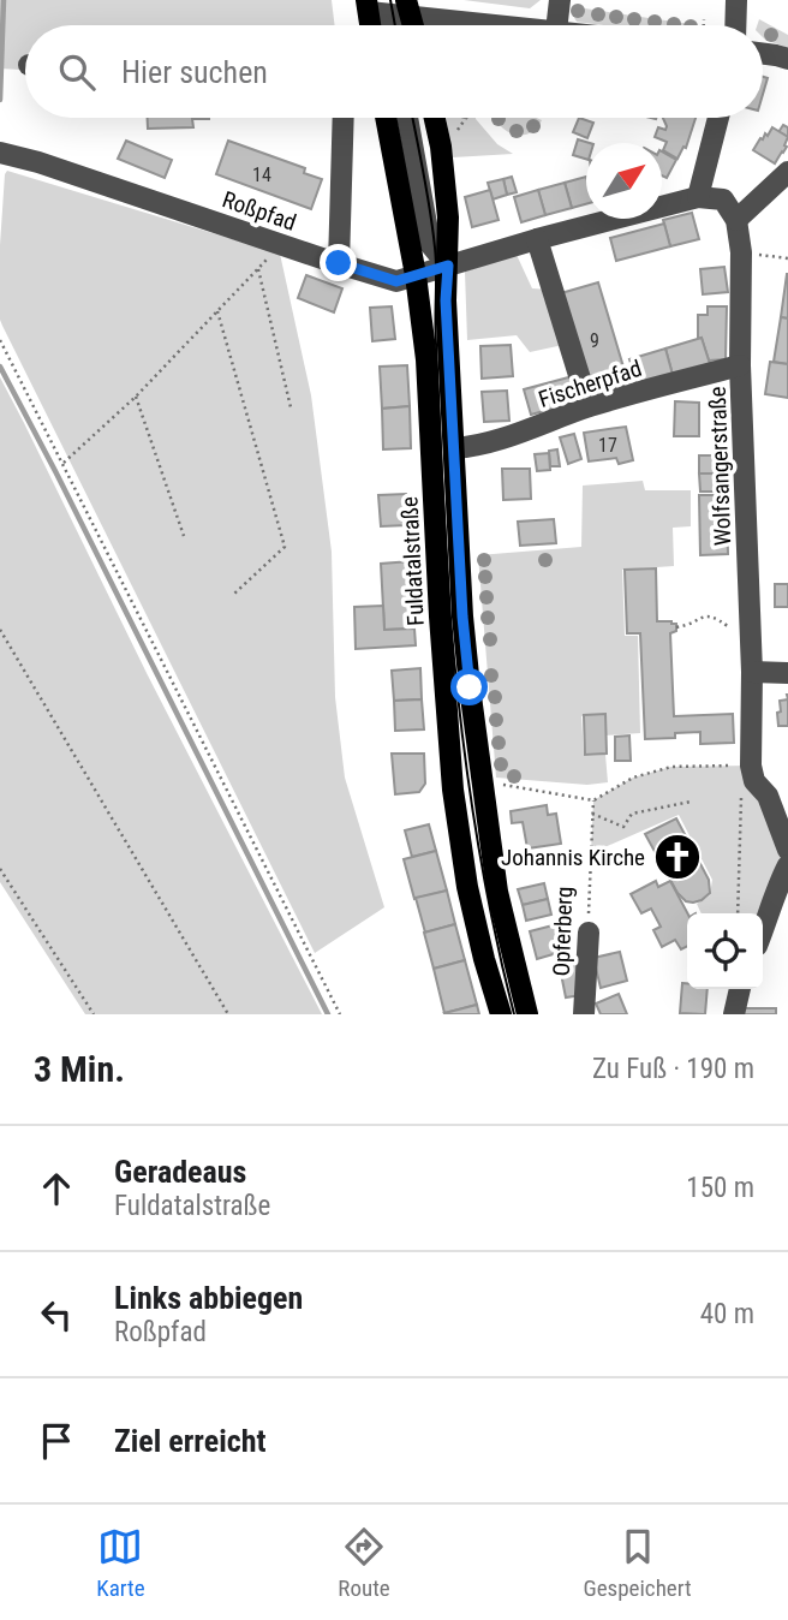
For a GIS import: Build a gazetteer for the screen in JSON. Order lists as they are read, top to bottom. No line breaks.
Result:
{"streets":{"main road":["Fuldatalstraße"],"street":["Roßpfad","Fischerpfad","Wolfsangerstraße","Opferberg"]},"crossings":[["Roßpfad","Fuldatalstraße"],["Fischerpfad","Wolfsangerstraße"],["Fischerpfad","Fuldatalstraße"]],"places":{"church":["Johannis Kirche"]},"house_numbers":["14","9","17"],"north":"top right","page":{"search":"Hier suchen","heading":["3 Min.","Zu Fuß · 190 m"],"list":[["Geradeaus","Fuldatalstraße","150 m"],["Links abbiegen","Roßpfad","40 m"],"Ziel erreicht"],"nav":["Karte","Route","Gespeichert"]}}
